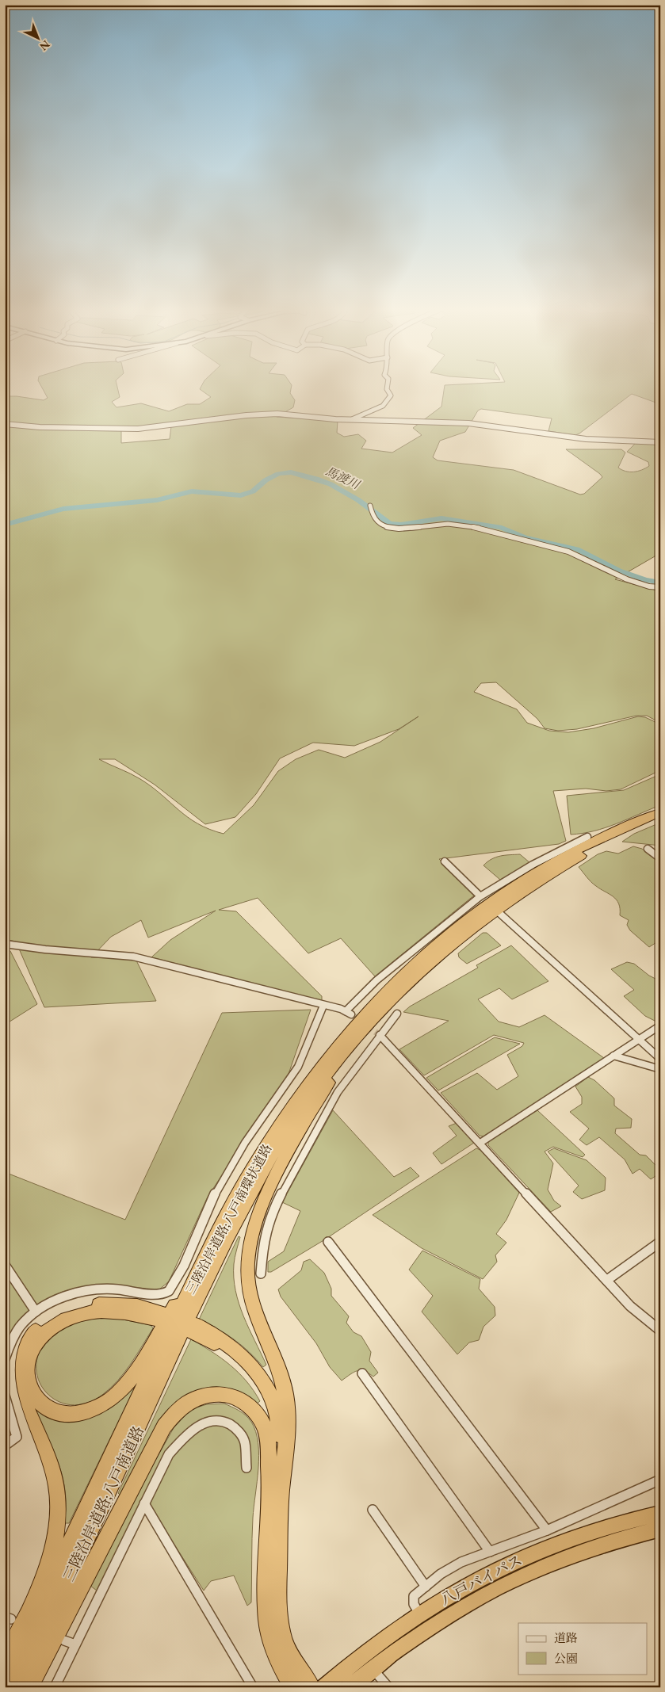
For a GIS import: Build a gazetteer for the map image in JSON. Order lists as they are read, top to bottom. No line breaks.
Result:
{"streets":{"highway":["三陸沿岸道路;八戸南環状道路","三陸沿岸道路;八戸南道路","八戸バイパス"]},"crossings":[["三陸沿岸道路;八戸南環状道路","三陸沿岸道路;八戸南道路"]],"water":["馬渡川"],"legend":["道路","公園"],"north":"bottom right"}
